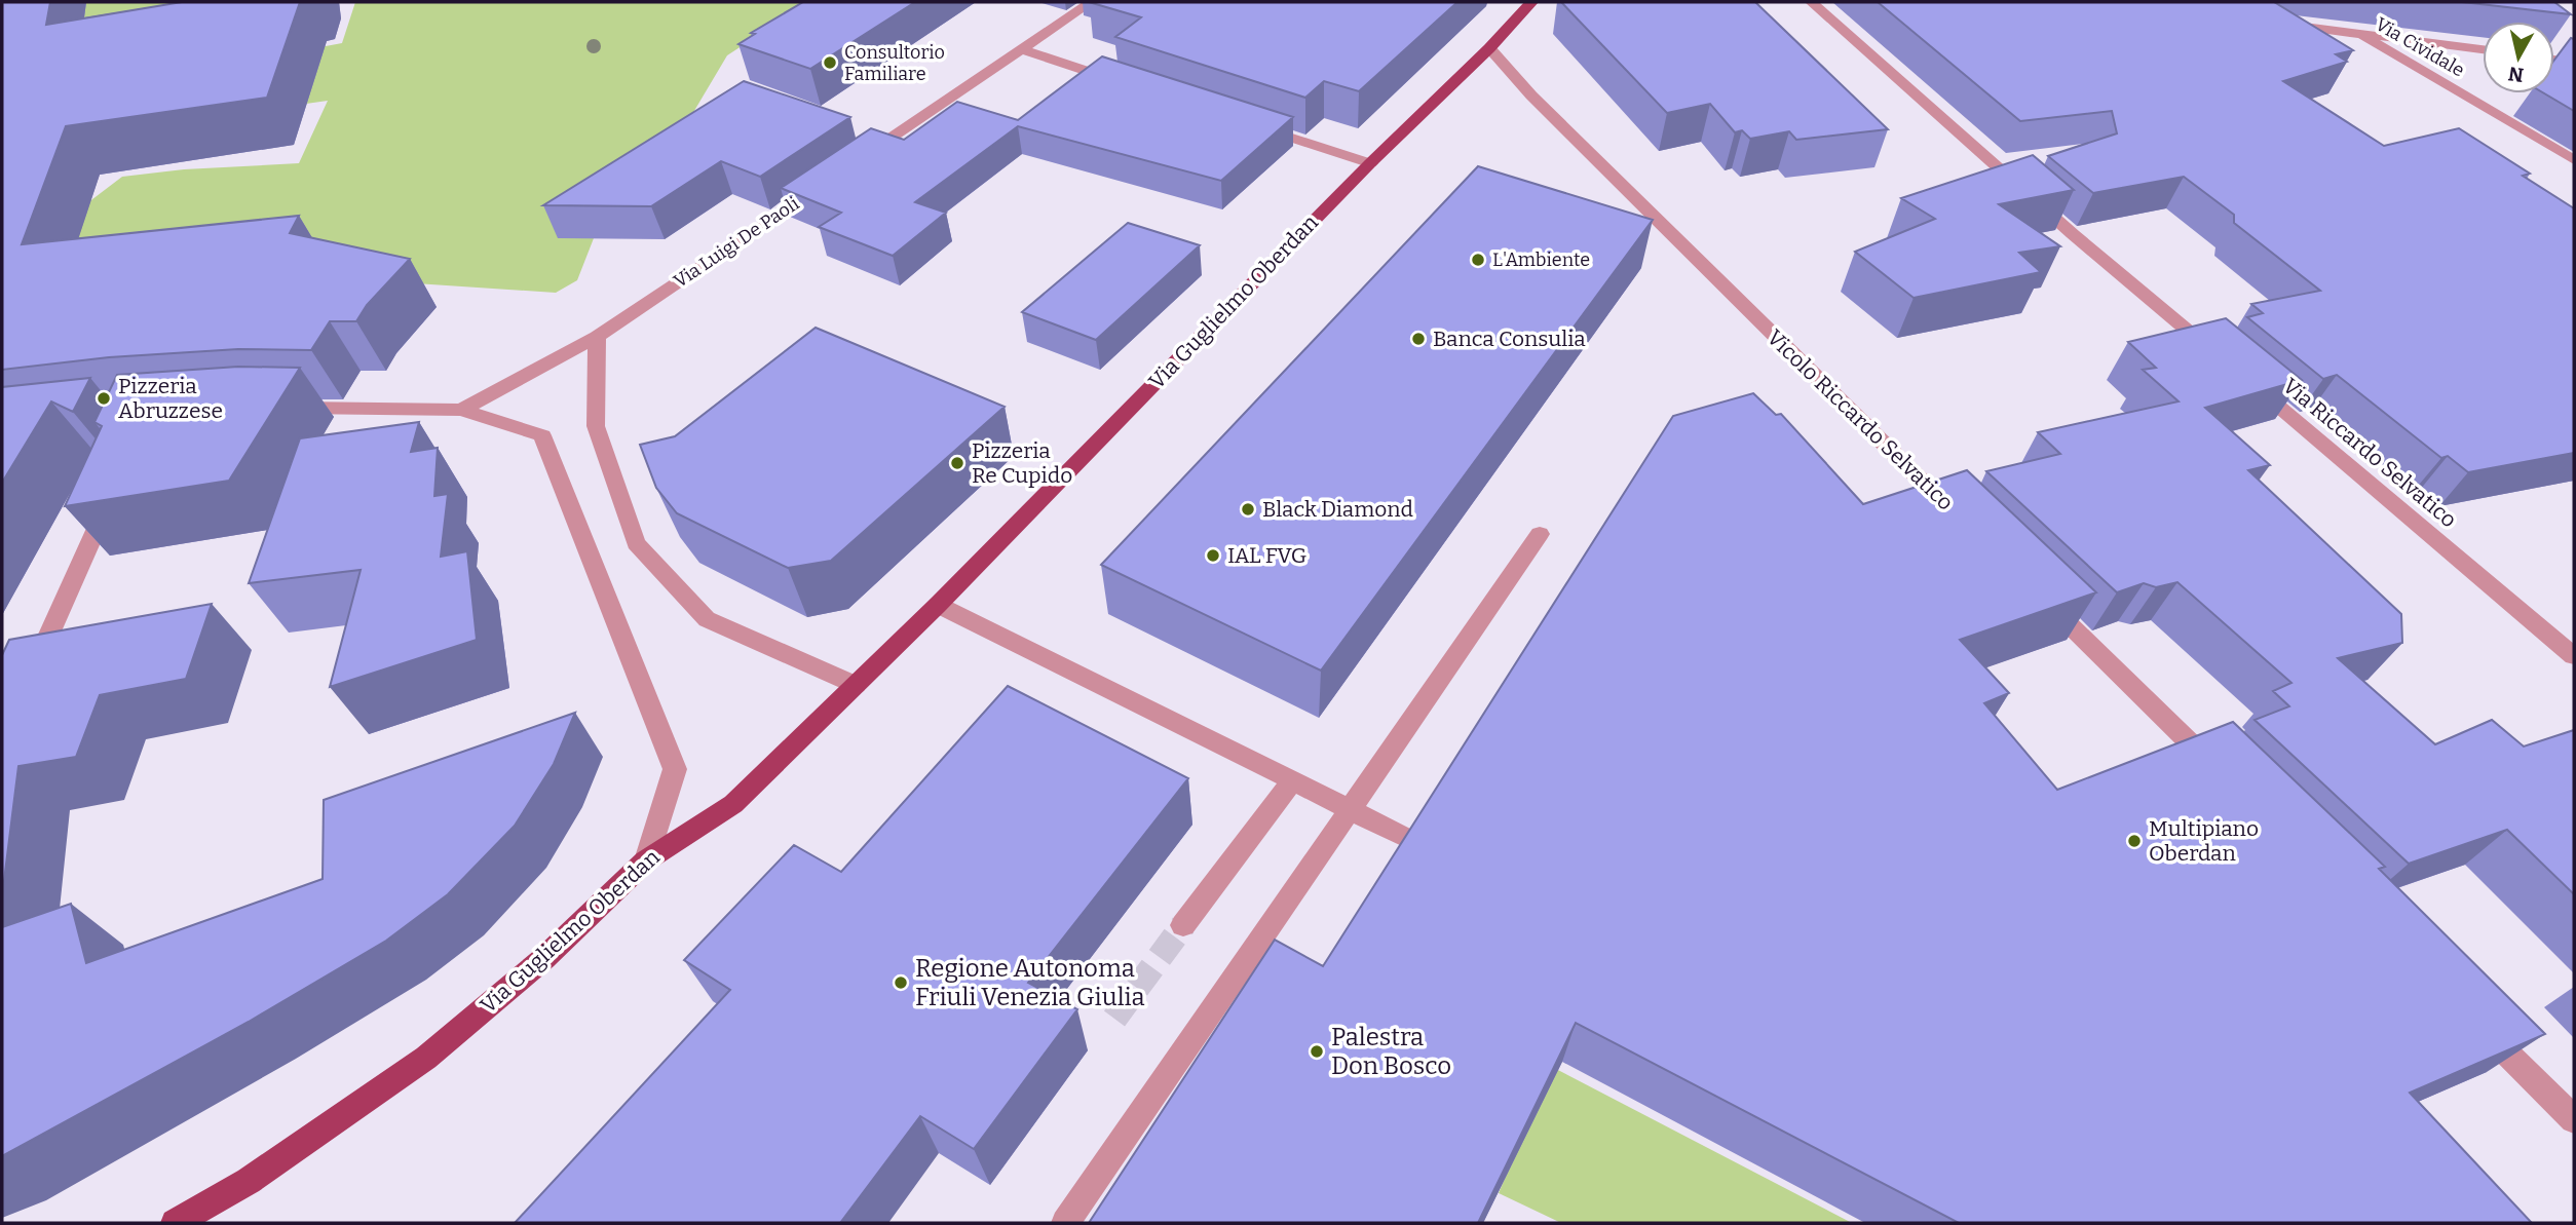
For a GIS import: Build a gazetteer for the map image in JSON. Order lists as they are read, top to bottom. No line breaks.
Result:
{"streets":{"main road":["Via Guglielmo Oberdan"],"street":["Via Cividale","Via Luigi De Paoli","Vicolo Riccardo Selvatico","Via Riccardo Selvatico"]},"crossings":[["Via Luigi De Paoli","Via Guglielmo Oberdan"],["Via Guglielmo Oberdan","Vicolo Riccardo Selvatico"]],"places":["Consultorio Familiare","L'Ambiente","Banca Consulia","Pizzeria Abruzzese","Pizzeria Re Cupido","Black Diamond","IAL FVG","Multipiano Oberdan","Regione Autonoma Friuli Venezia Giulia","Palestra Don Bosco"],"north":"bottom"}
